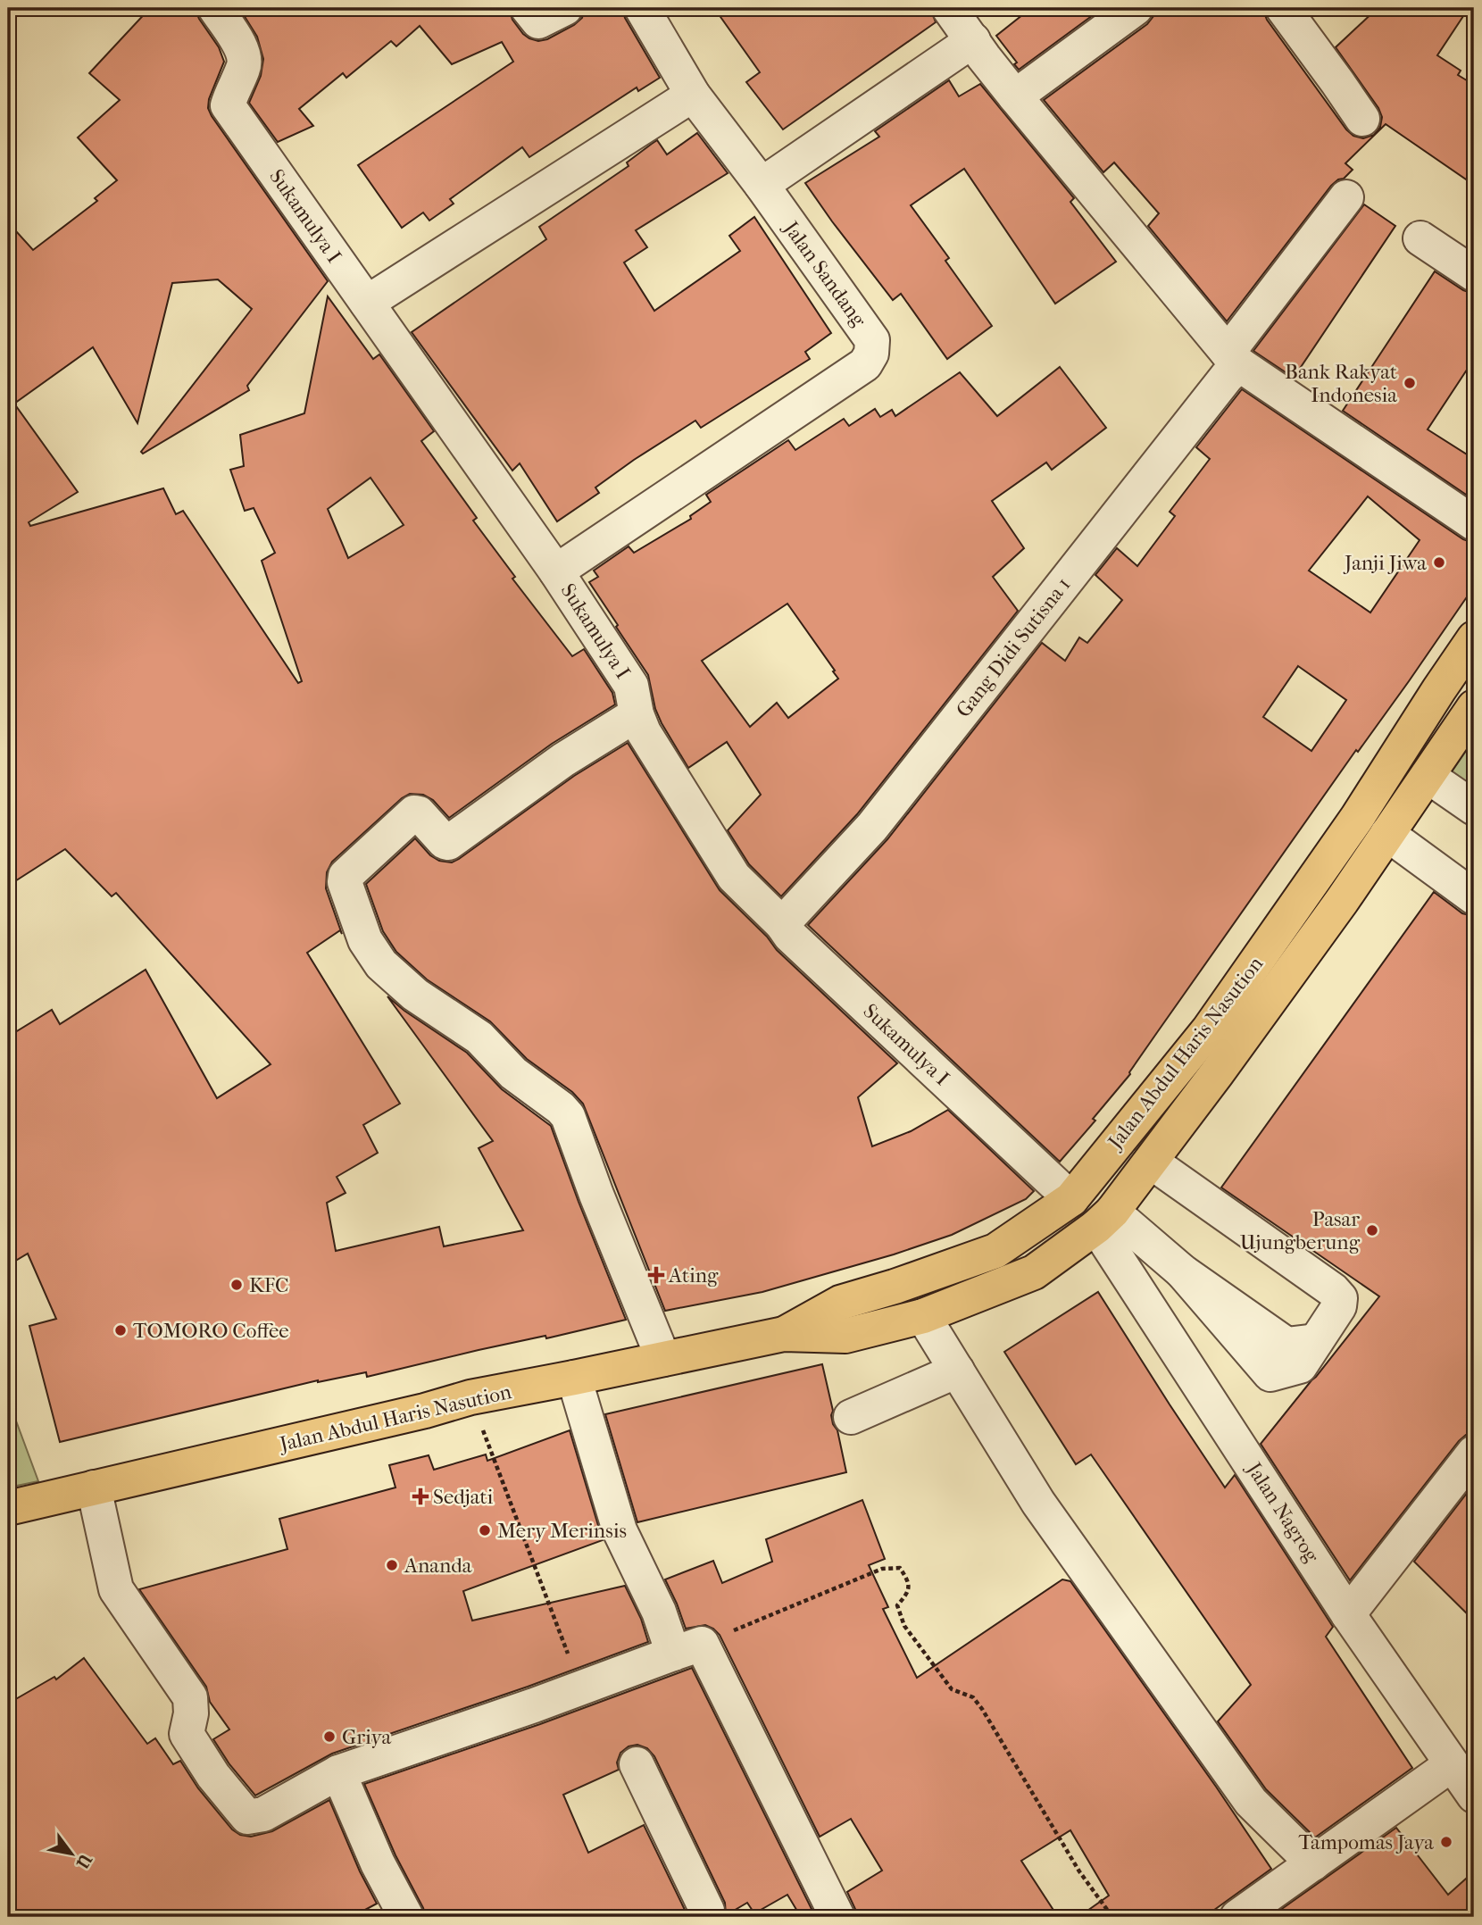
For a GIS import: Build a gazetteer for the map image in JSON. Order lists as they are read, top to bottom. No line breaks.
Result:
{"streets":{"highway":["Jalan Abdul Haris Nasution"],"street":["Sukamulya I","Jalan Sandang","Gang Didi Sutisna 1","Jalan Nagrog"]},"crossings":[["Sukamulya I","Jalan Sandang"],["Sukamulya I","Gang Didi Sutisna 1"],["Sukamulya I","Jalan Abdul Haris Nasution"],["Jalan Abdul Haris Nasution","Jalan Nagrog"]],"places":{"other":["Bank Rakyat Indonesia","Janji Jiwa","Pasar Ujungberung","KFC","TOMORO Coffee","Mery Merinsis","Ananda","Griya","Tampomas Jaya"],"health":["Ating","Sedjati"]},"north":"bottom right"}
